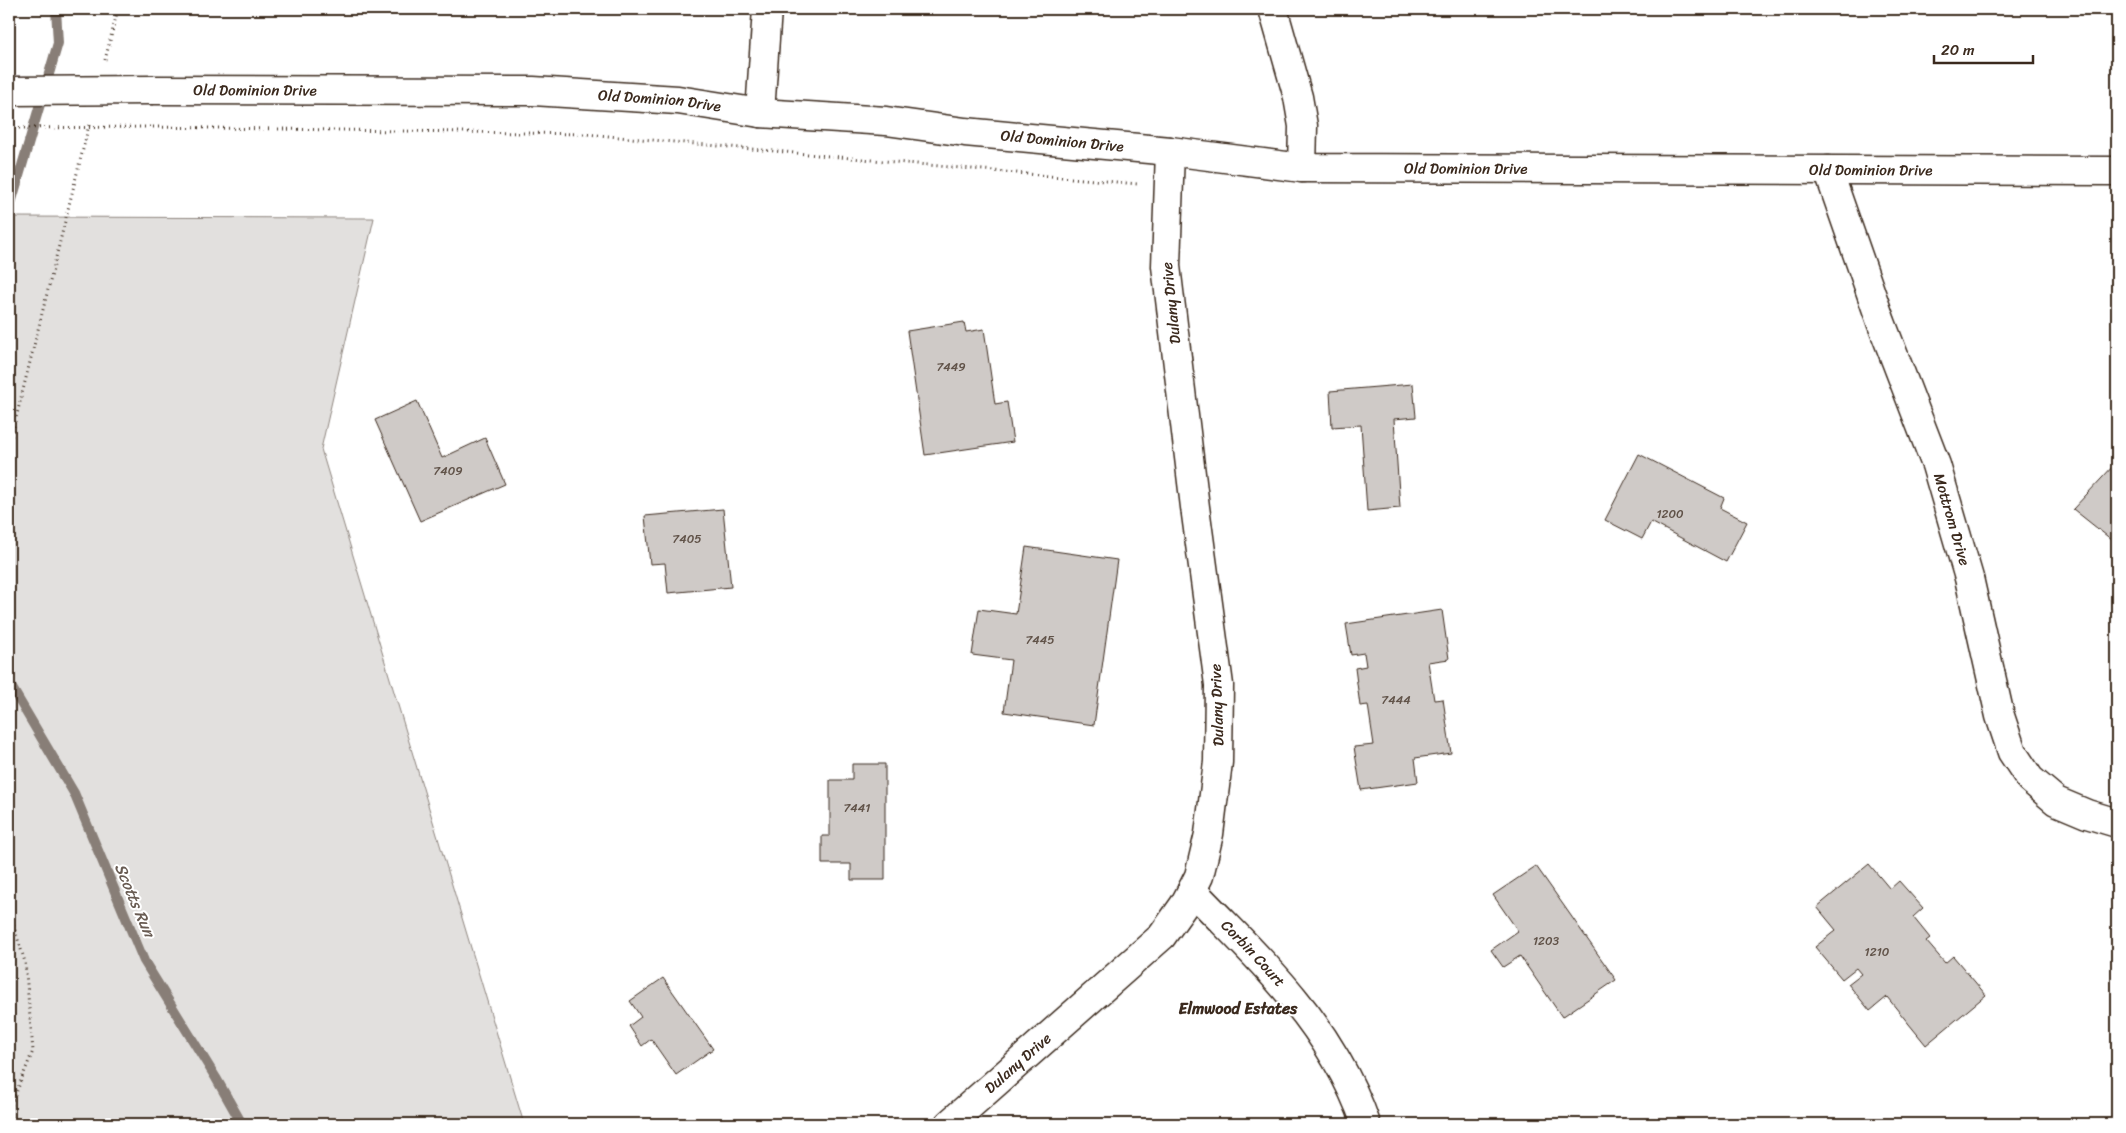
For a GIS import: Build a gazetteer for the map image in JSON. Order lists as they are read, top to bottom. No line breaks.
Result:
{"streets":{"street":["Old Dominion Drive","Dulany Drive","Mottrom Drive","Corbin Court"]},"crossings":[["Old Dominion Drive","Dulany Drive"],["Old Dominion Drive","Mottrom Drive"],["Dulany Drive","Corbin Court"]],"districts":["Elmwood Estates"],"water":["Scotts Run"],"house_numbers":["7449","7409","1200","7405","7445","7444","7441","1203","1210"],"scale_bar":"20 m"}
